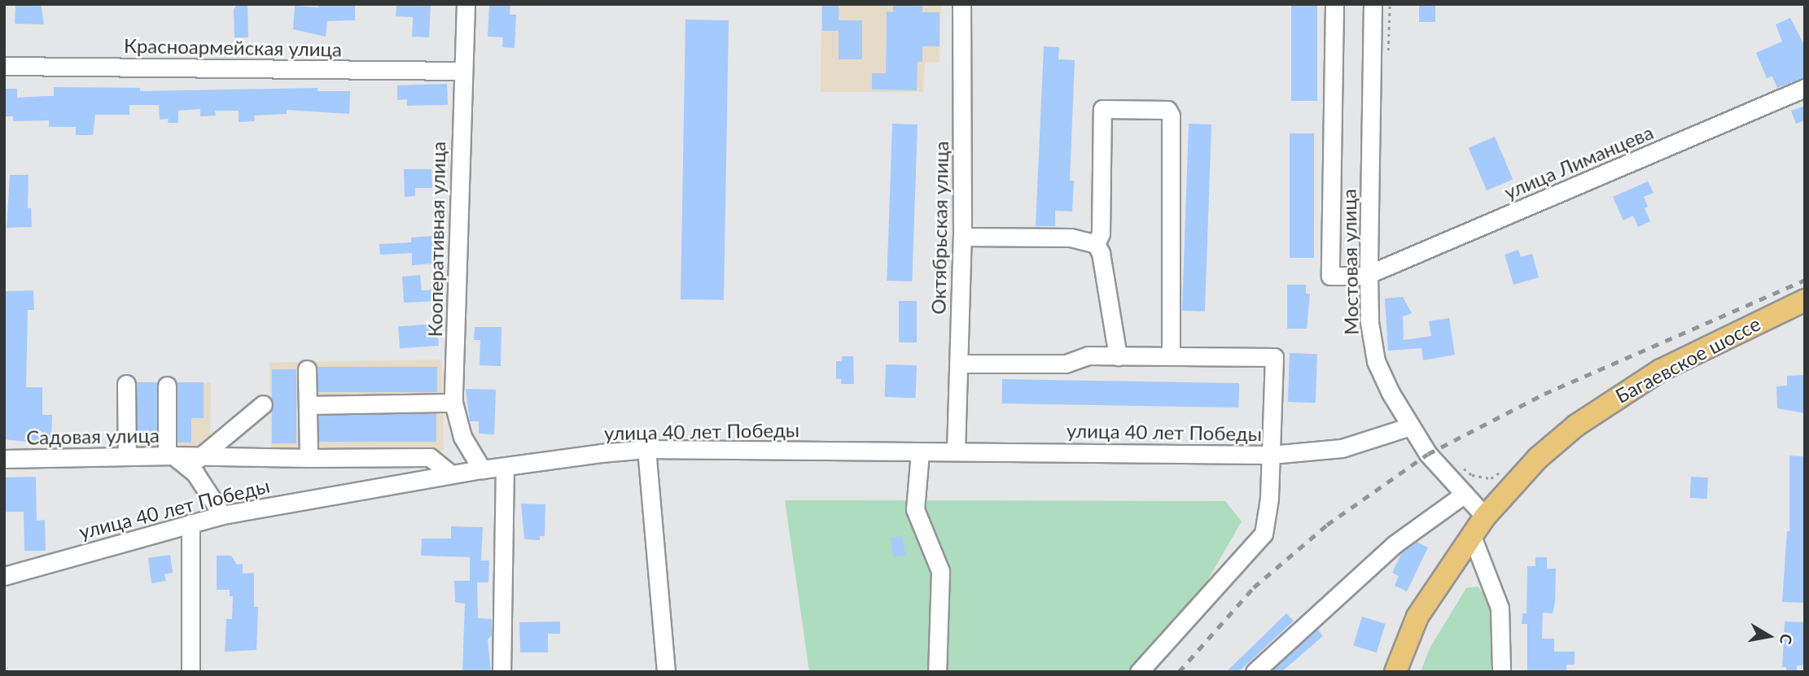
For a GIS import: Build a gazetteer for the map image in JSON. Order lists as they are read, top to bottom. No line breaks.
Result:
{"streets":{"main road":["Багаевское шоссе"],"street":["Красноармейская улица","улица Лиманцева","Октябрьская улица","Кооперативная улица","Мостовая улица","улица 40 лет Победы","Садовая улица"]},"crossings":[["Красноармейская улица","Кооперативная улица"],["улица Лиманцева","Мостовая улица"],["Октябрьская улица","улица 40 лет Победы"],["Кооперативная улица","улица 40 лет Победы"],["Мостовая улица","Багаевское шоссе"],["Мостовая улица","улица 40 лет Победы"],["улица 40 лет Победы","Садовая улица"]],"north":"right"}
